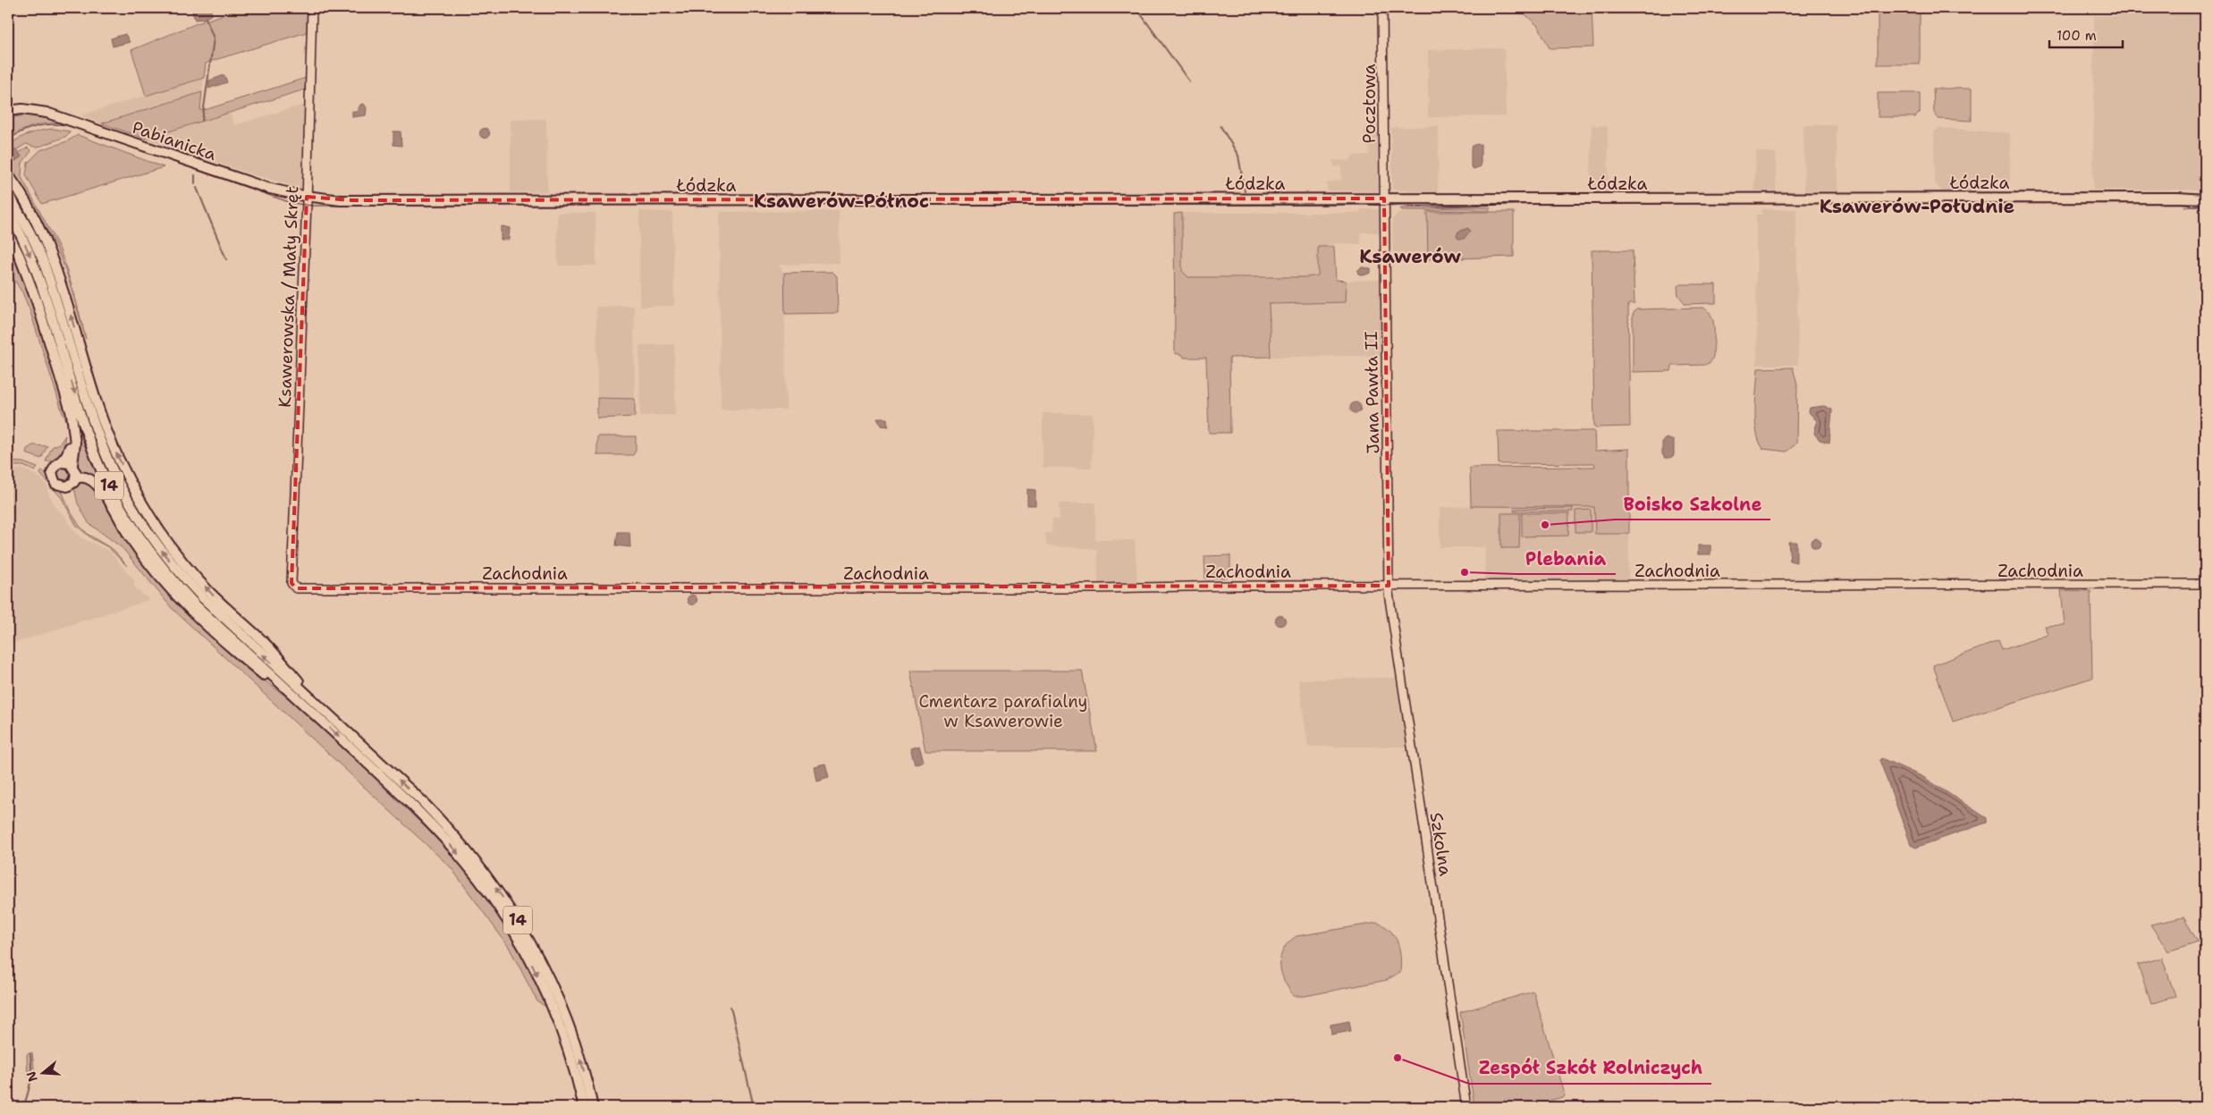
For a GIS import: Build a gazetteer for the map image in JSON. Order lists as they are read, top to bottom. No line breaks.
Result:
{"streets":{"main road":["Pabianicka","Łódzka","14"],"street":["Pocztowa","Ksawerowska / Mały Skręt","Jana Pawła II","Zachodnia","Szkolna"]},"crossings":[["Pocztowa","Łódzka"],["Pocztowa","Jana Pawła II"],["Pabianicka","Łódzka"],["Pabianicka","Ksawerowska / Mały Skręt"],["Łódzka","Ksawerowska / Mały Skręt"],["Łódzka","Jana Pawła II"],["Ksawerowska / Mały Skręt","Zachodnia"],["Jana Pawła II","Zachodnia"],["Jana Pawła II","Szkolna"],["Zachodnia","Szkolna"]],"districts":["Ksawerów-Północ","Ksawerów-Południe","Ksawerów"],"parks":["Cmentarz parafialny w Ksawerowie"],"places":["Boisko Szkolne","Plebania","Zespół Szkół Rolniczych"],"scale_bar":"100 m","north":"left"}
